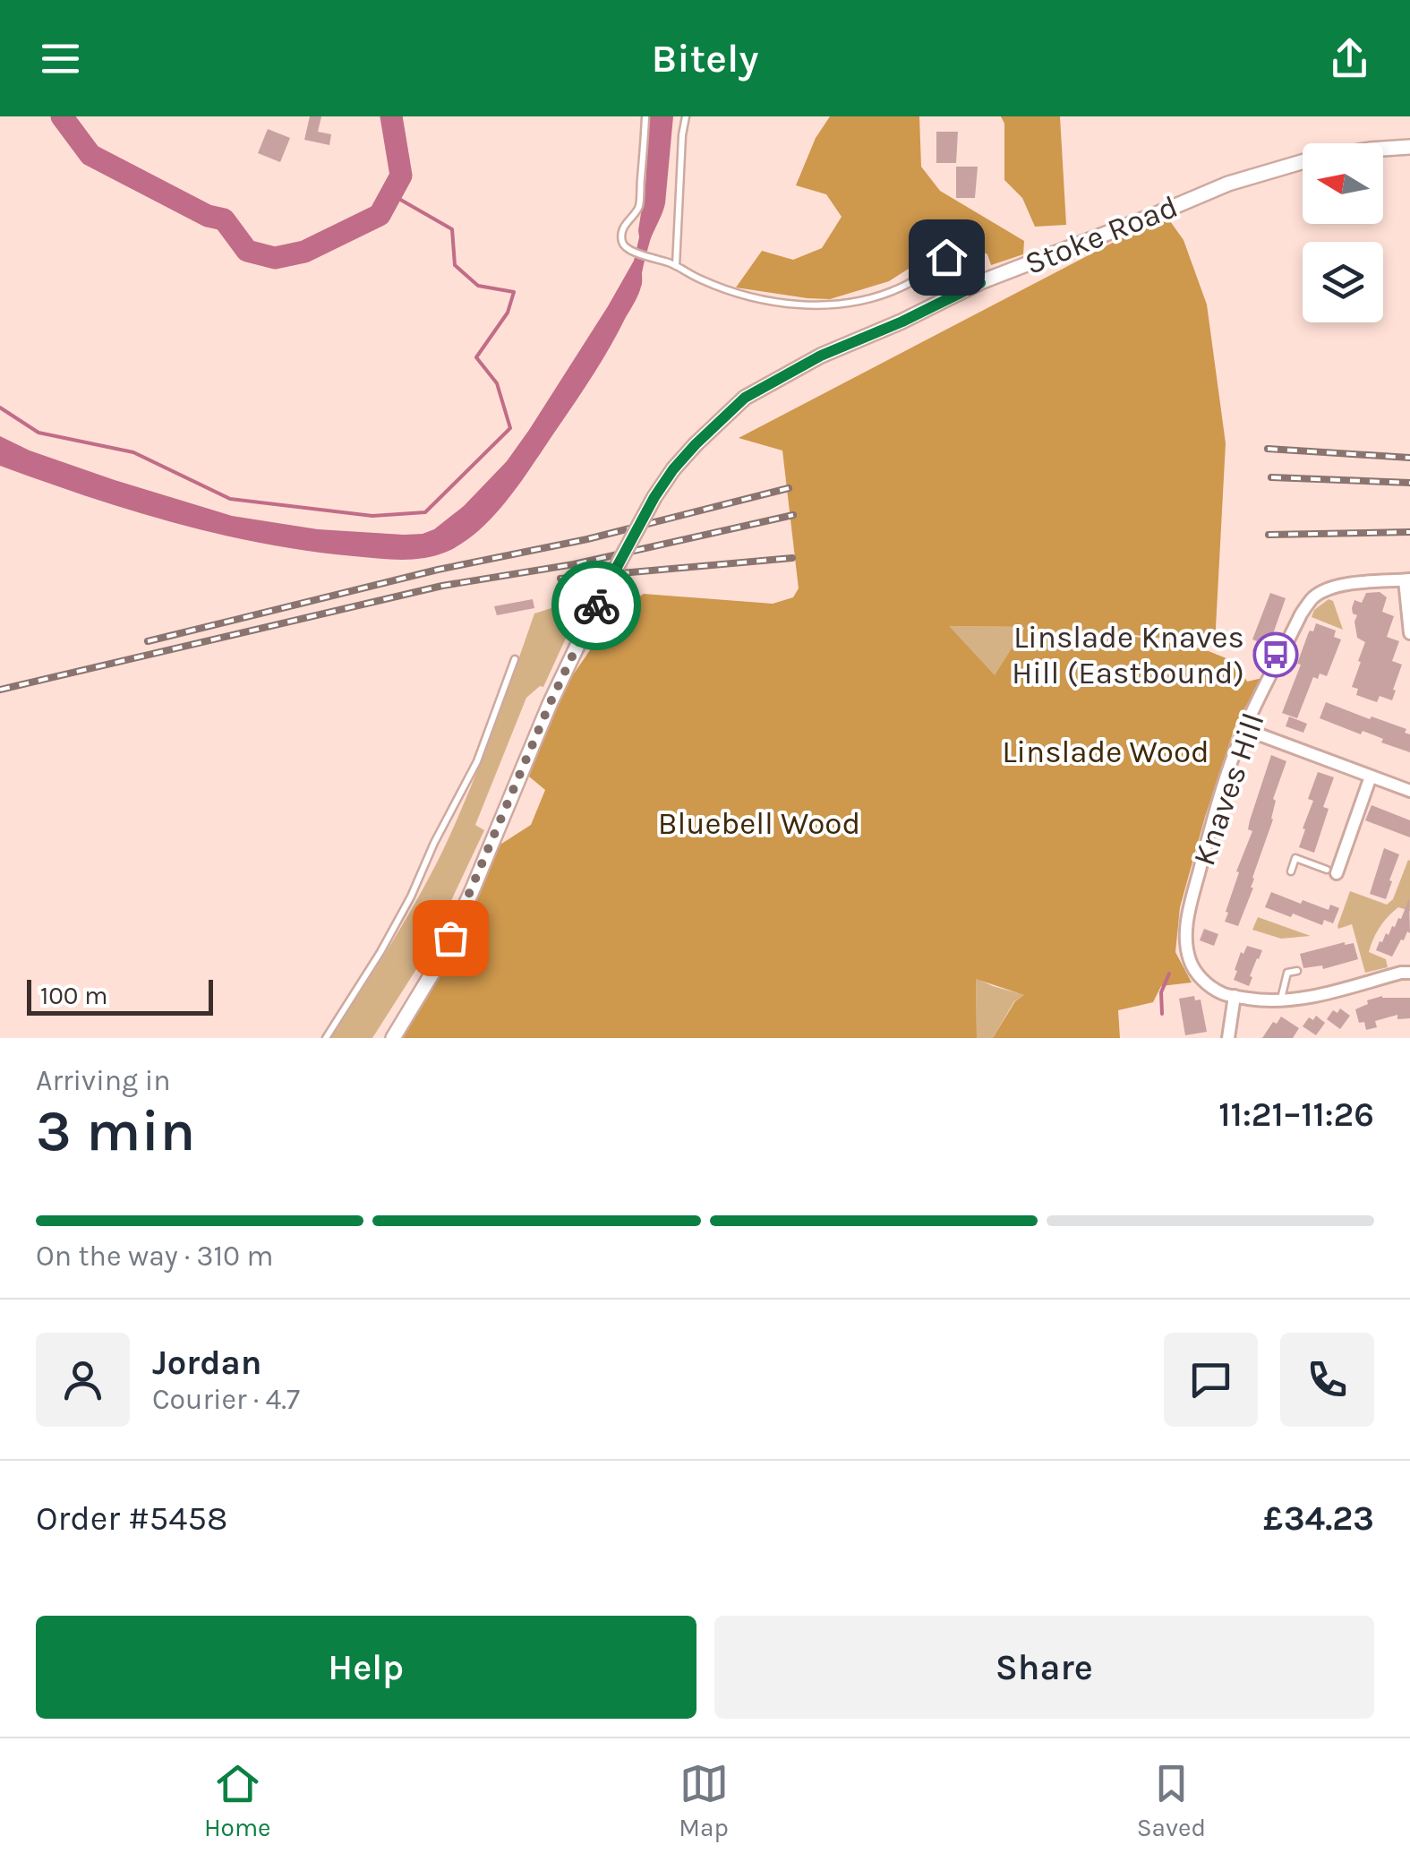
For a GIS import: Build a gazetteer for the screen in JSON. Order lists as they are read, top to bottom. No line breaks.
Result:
{"streets":{"street":["Stoke Road","Knaves Hill"]},"parks":["Linslade Wood","Bluebell Wood"],"places":{"bus stop":["Linslade Knaves Hill (Eastbound)"]},"scale_bar":"100 m","north":"left","page":{"header":"Bitely","scale":"100 m","heading":["3 min","Arriving in","11:21–11:26"],"panel":["Jordan","Courier · 4.7","Order #5458","£34.23"],"bar":"On the way · 310 m","buttons":["Help","Share"],"tabs":["Home","Map","Saved"]}}
